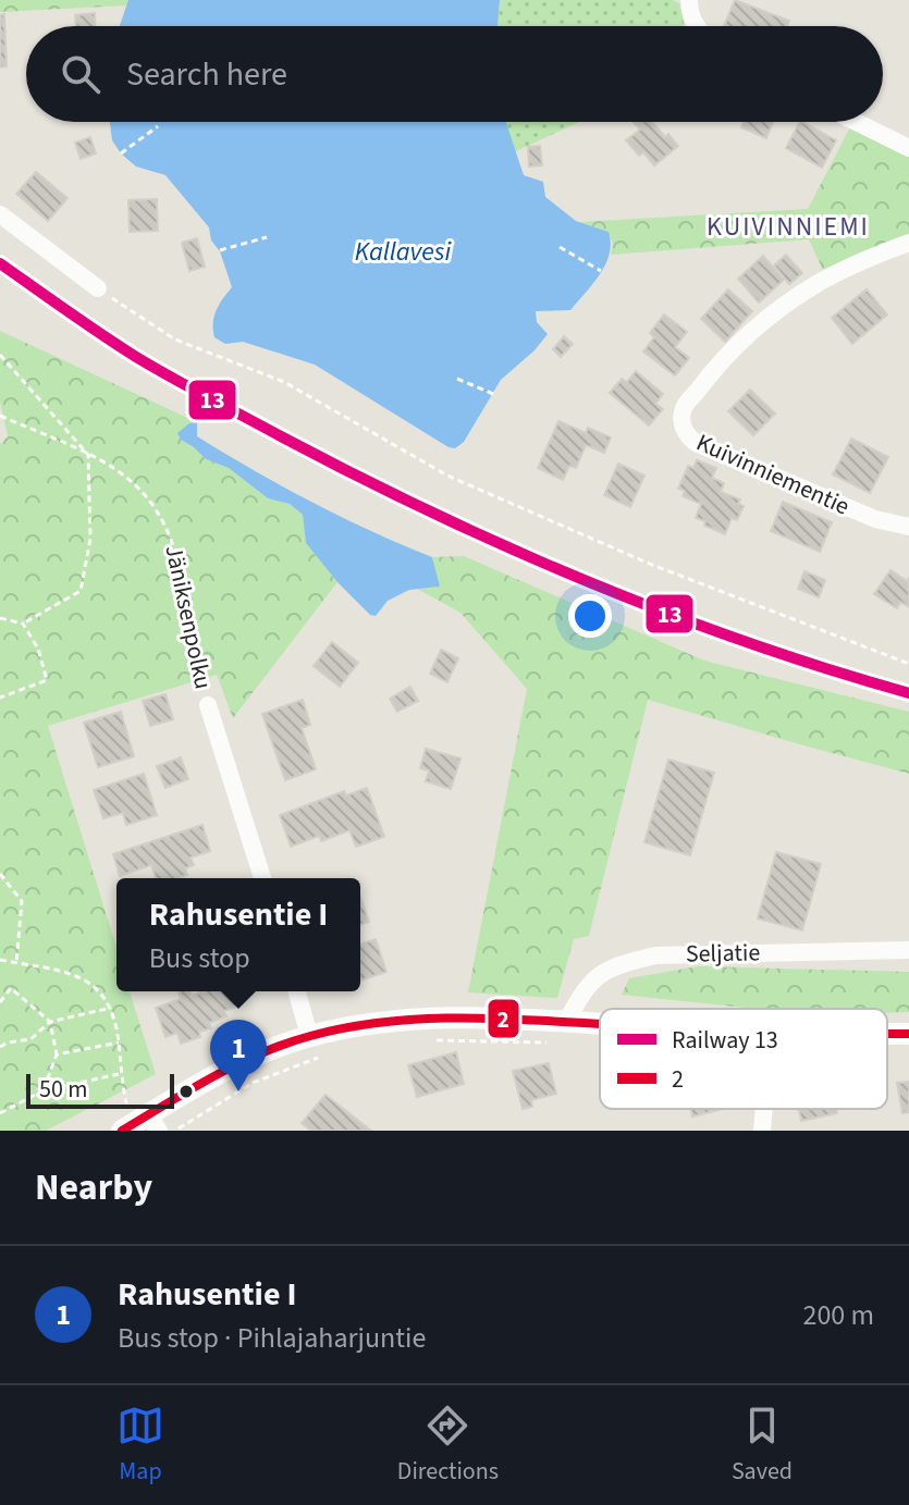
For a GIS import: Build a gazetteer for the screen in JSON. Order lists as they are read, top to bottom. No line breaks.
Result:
{"streets":{"street":["Kuivinniementie","Jäniksenpolku","Seljatie"]},"districts":["KUIVINNIEMI"],"water":["Kallavesi"],"lines":["rail line 13","transit line 2"],"legend":["Railway 13","2"],"scale_bar":"50 m","page":{"search":"Search here","popup":["Rahusentie I","Bus stop"],"pins":"1","scale":"50 m","heading":"Nearby","list":[{"mark":"1","name":"Rahusentie I","note":"Bus stop · Pihlajaharjuntie","value":"200 m"}],"nav":["Map","Directions","Saved"]}}
